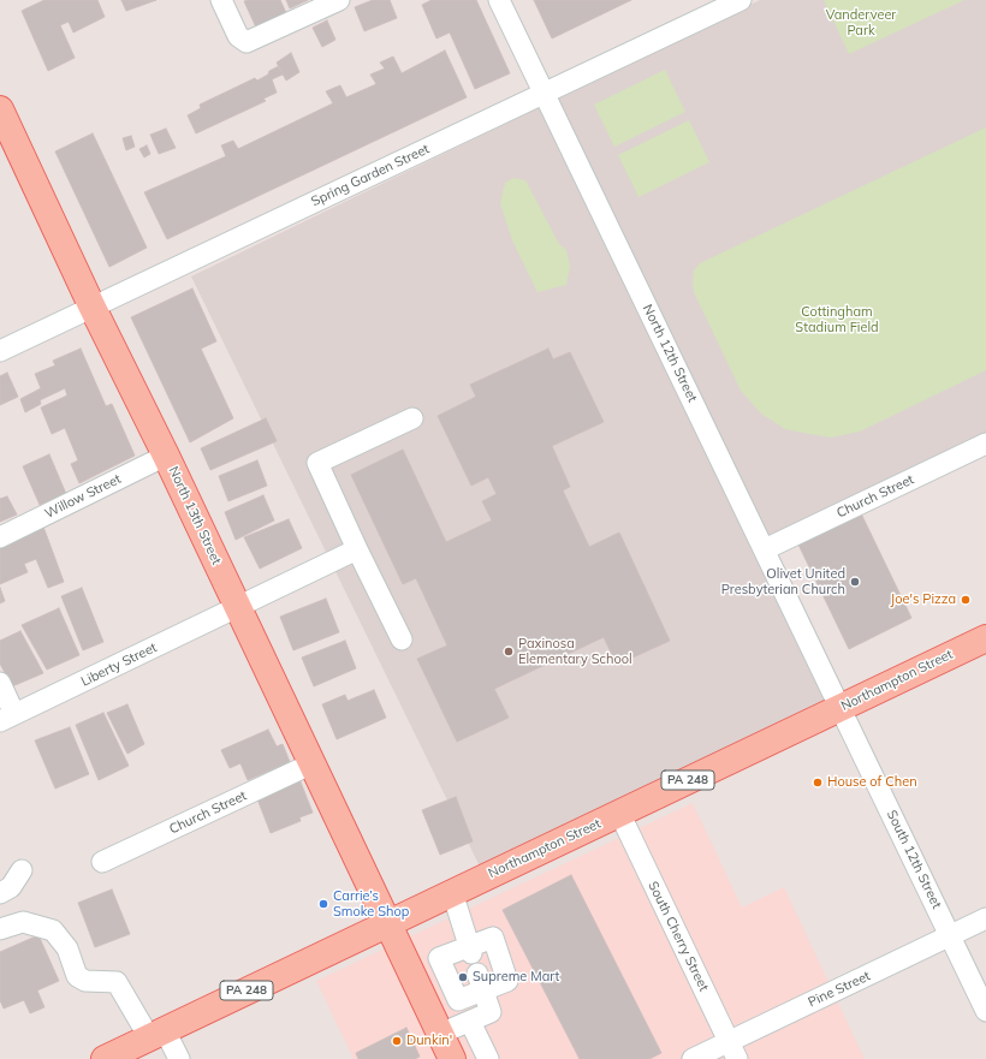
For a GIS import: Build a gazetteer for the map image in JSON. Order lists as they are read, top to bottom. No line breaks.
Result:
{"streets":{"main road":["North 13th Street","Northampton Street","PA 248"],"street":["Spring Garden Street","North 12th Street","Willow Street","Church Street","Liberty Street","South 12th Street","South Cherry Street","Pine Street"]},"crossings":[["Spring Garden Street","North 12th Street"],["Spring Garden Street","North 13th Street"],["North 12th Street","Church Street"],["North 12th Street","Northampton Street"],["North 12th Street","South 12th Street"],["Willow Street","North 13th Street"],["Church Street","North 13th Street"],["North 13th Street","Liberty Street"],["North 13th Street","Northampton Street"],["Northampton Street","South 12th Street"],["Northampton Street","South Cherry Street"],["South 12th Street","Pine Street"],["South Cherry Street","Pine Street"]],"parks":["Vanderveer Park","Cottingham Stadium Field"],"places":["Olivet United Presbyterian Church","Joe's Pizza","Paxinosa Elementary School","House of Chen","Carrie’s Smoke Shop","Supreme Mart","Dunkin'"]}
